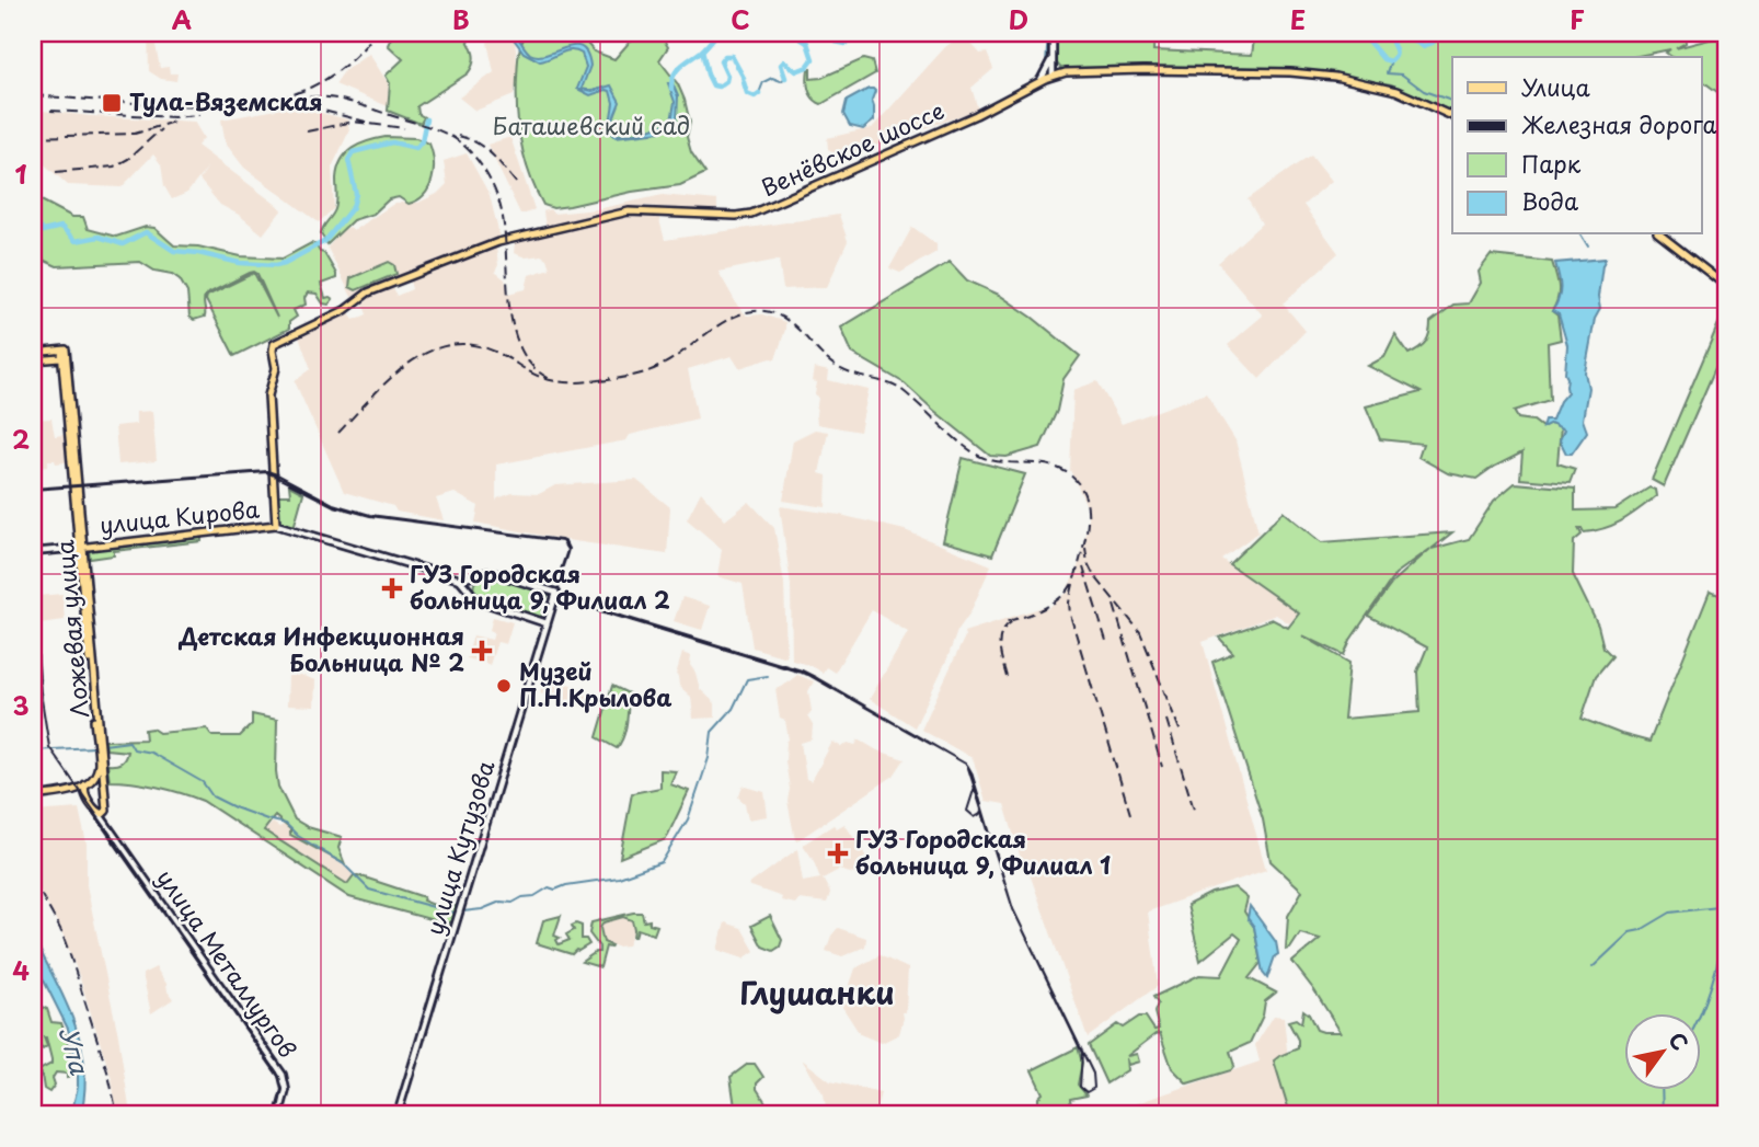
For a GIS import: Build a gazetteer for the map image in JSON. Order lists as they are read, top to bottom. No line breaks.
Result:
{"streets":{"main road":["Венёвское шоссе","улица Кирова","Ложевая улица","улица Кутузова","улица Металлургов"]},"crossings":[["Венёвское шоссе","улица Кирова"],["улица Кирова","Ложевая улица"],["улица Кирова","улица Кутузова"],["Ложевая улица","улица Металлургов"]],"districts":["Глушанки"],"water":["Упа"],"parks":["Баташевский сад"],"places":{"transit":["Тула-Вяземская"],"health":["ГУЗ Городская больница 9, Филиал 2","Детская Инфекционная Больница № 2","ГУЗ Городская больница 9, Филиал 1"],"other":["Музей П.Н.Крылова"]},"legend":["Улица","Железная дорога","Парк","Вода"],"north":"top right","grid":{"columns":["A","B","C","D","E","F"],"rows":["1","2","3","4"]}}
